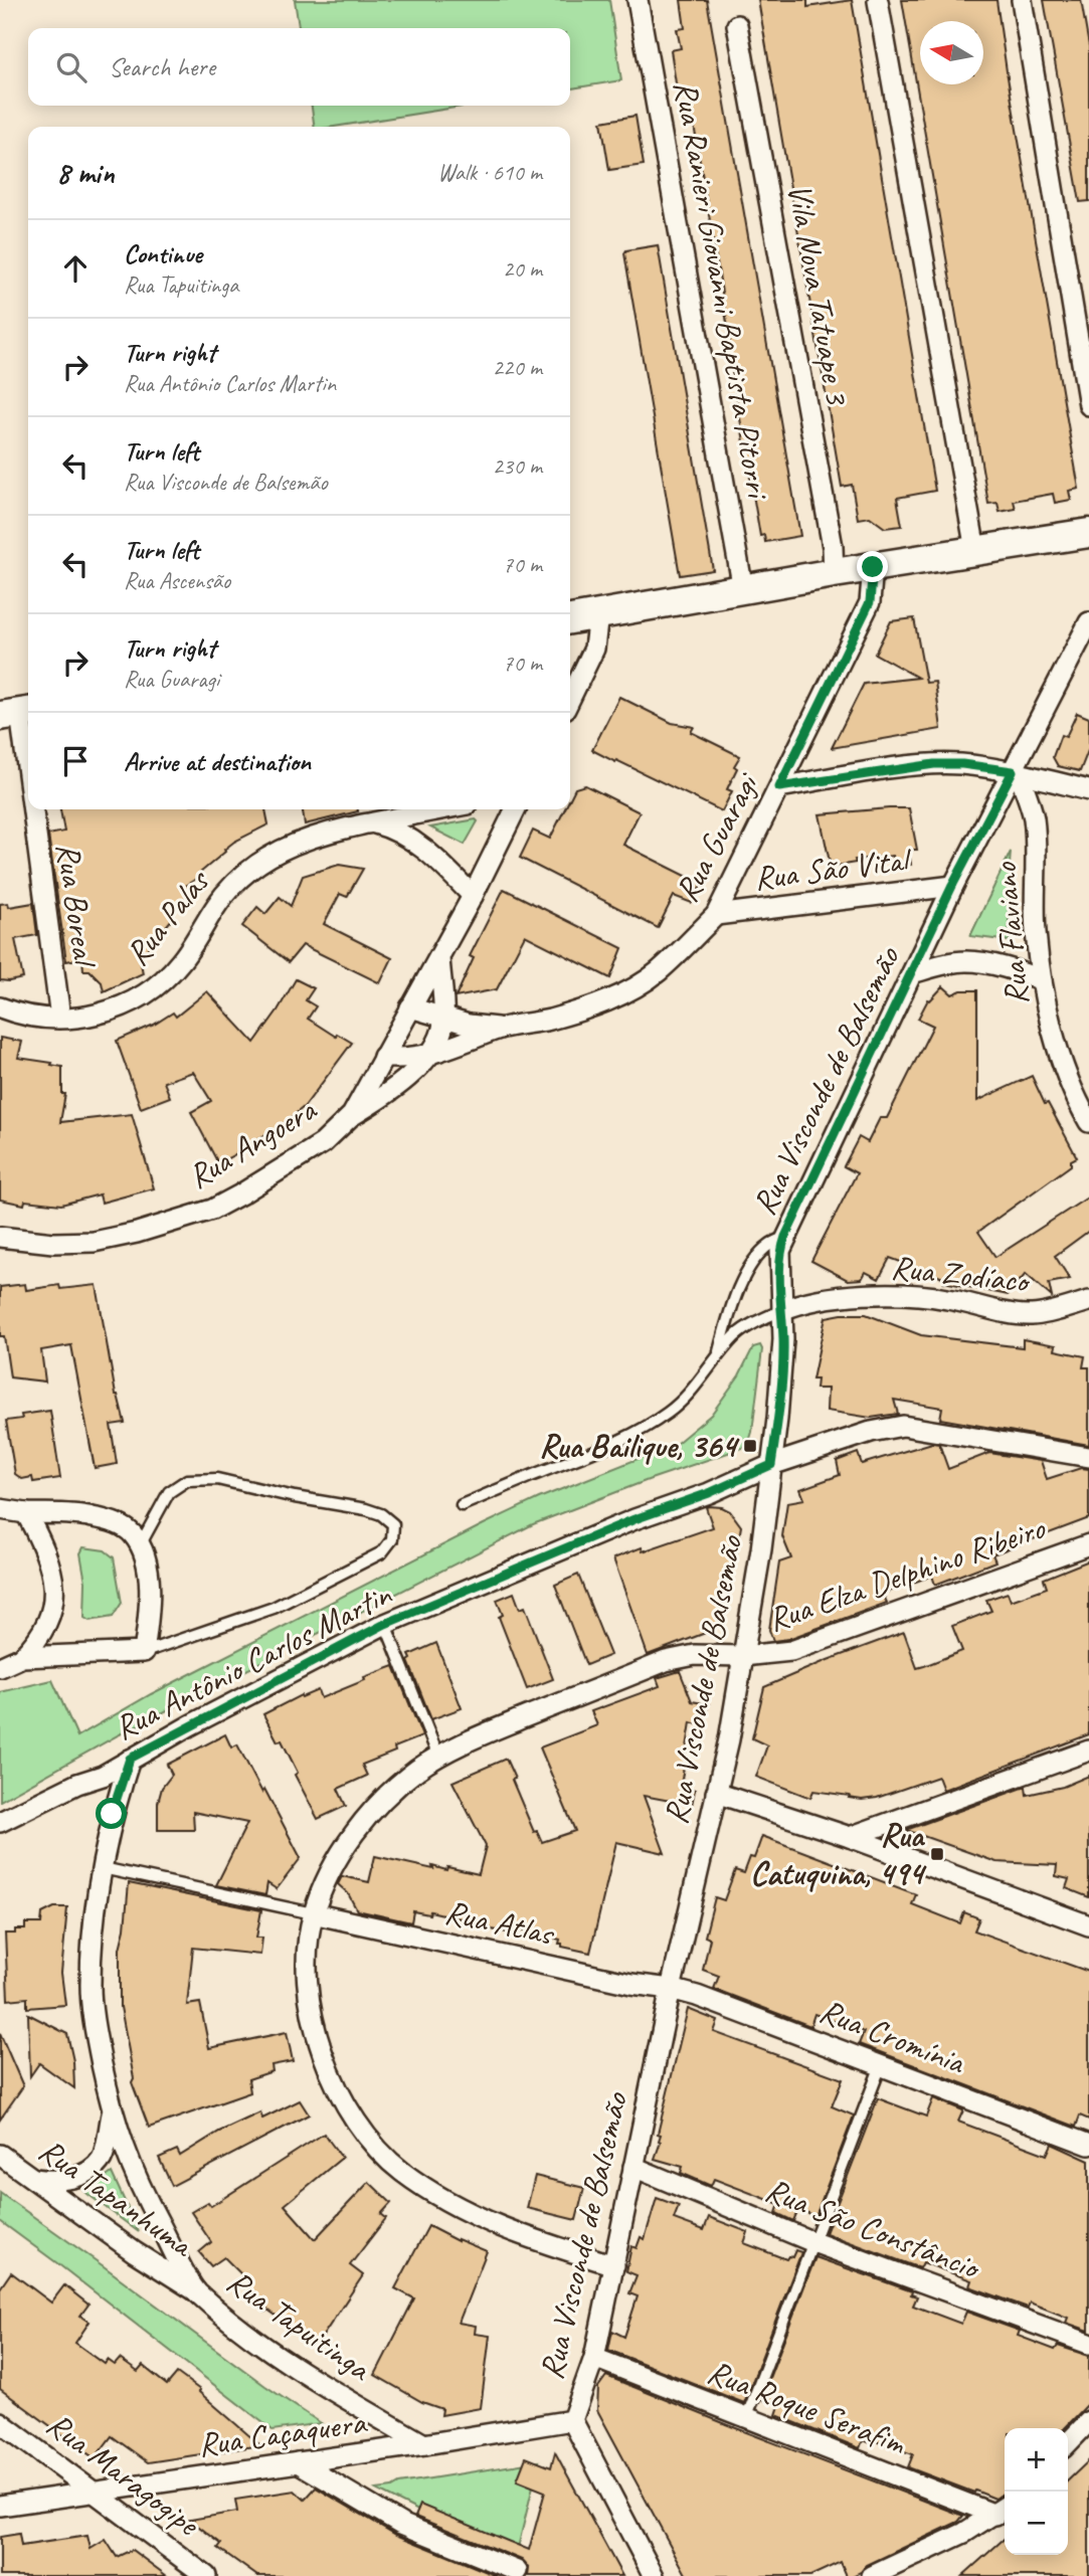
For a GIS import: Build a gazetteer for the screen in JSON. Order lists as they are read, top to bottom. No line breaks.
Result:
{"streets":{"street":["Rua Ranieri Giovanni Baptista Pitorri","Vila Nova Tatuape 3","Rua Guaragi","Rua São Vital","Rua Boreal","Rua Palas","Rua Flaviano","Rua Visconde de Balsemão","Rua Angoera","Rua Zodíaco","Rua Elza Delphino Ribeiro","Rua Antônio Carlos Martin","Rua Atlas","Rua Cromínia","Rua Tapanhuma","Rua São Constâncio","Rua Tapuitinga","Rua Roque Serafim","Rua Caçaquera","Rua Maragogipe"]},"crossings":[["Rua Guaragi","Rua São Vital"],["Rua Guaragi","Rua Angoera"],["Rua São Vital","Rua Visconde de Balsemão"],["Rua Boreal","Rua Palas"],["Rua Flaviano","Rua Visconde de Balsemão"],["Rua Visconde de Balsemão","Rua Zodíaco"],["Rua Visconde de Balsemão","Rua Elza Delphino Ribeiro"],["Rua Visconde de Balsemão","Rua Antônio Carlos Martin"],["Rua Visconde de Balsemão","Rua Atlas"],["Rua Visconde de Balsemão","Rua Cromínia"],["Rua Visconde de Balsemão","Rua São Constâncio"],["Rua Visconde de Balsemão","Rua Roque Serafim"],["Rua Visconde de Balsemão","Rua Caçaquera"],["Rua Elza Delphino Ribeiro","Rua Atlas"],["Rua Antônio Carlos Martin","Rua Tapuitinga"],["Rua Atlas","Rua Cromínia"],["Rua Tapanhuma","Rua Tapuitinga"],["Rua Tapuitinga","Rua Caçaquera"],["Rua Caçaquera","Rua Maragogipe"]],"places":{"transit":["Rua Bailique, 364","Rua Catuquina, 494"]},"north":"left","page":{"search":"Search here","heading":["8 min","Walk · 610 m"],"list":[["Continue","Rua Tapuitinga","20 m"],["Turn right","Rua Antônio Carlos Martin","220 m"],["Turn left","Rua Visconde de Balsemão","230 m"],["Turn left","Rua Ascensão","70 m"],["Turn right","Rua Guaragi","70 m"],"Arrive at destination"],"map_buttons":["+","−"]}}
